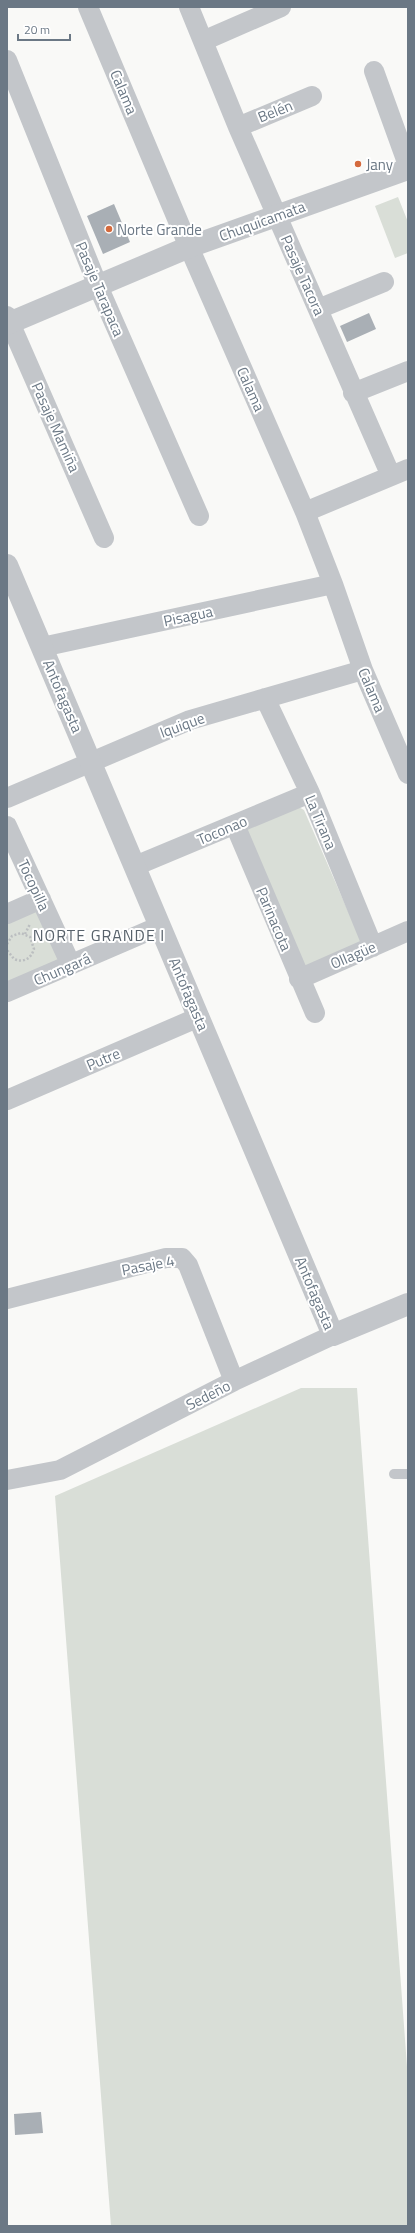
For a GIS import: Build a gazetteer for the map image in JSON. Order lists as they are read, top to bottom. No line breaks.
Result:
{"streets":{"street":["Calama","Belén","Chuquicamata","Pasaje Tacora","Pasaje Tarapaca","Pasaje Mamiña","Pisagua","Antofagasta","Iquique","La Tirana","Toconao","Tocopilla","Parinacota","Ollagüe","Chungará","Putre","Pasaje 4","Sedeño"]},"crossings":[["Calama","Chuquicamata"],["Calama","Pisagua"],["Calama","Iquique"],["Belén","Pasaje Tacora"],["Chuquicamata","Pasaje Tacora"],["Chuquicamata","Pasaje Tarapaca"],["Chuquicamata","Pasaje Mamiña"],["Pisagua","Antofagasta"],["Antofagasta","Iquique"],["Antofagasta","Toconao"],["Antofagasta","Chungará"],["Antofagasta","Putre"],["Antofagasta","Sedeño"],["Iquique","La Tirana"],["La Tirana","Toconao"],["La Tirana","Ollagüe"],["Toconao","Parinacota"],["Tocopilla","Chungará"],["Parinacota","Ollagüe"],["Pasaje 4","Sedeño"]],"districts":["NORTE GRANDE I"],"places":["Jany","Norte Grande"],"scale_bar":"20 m"}
